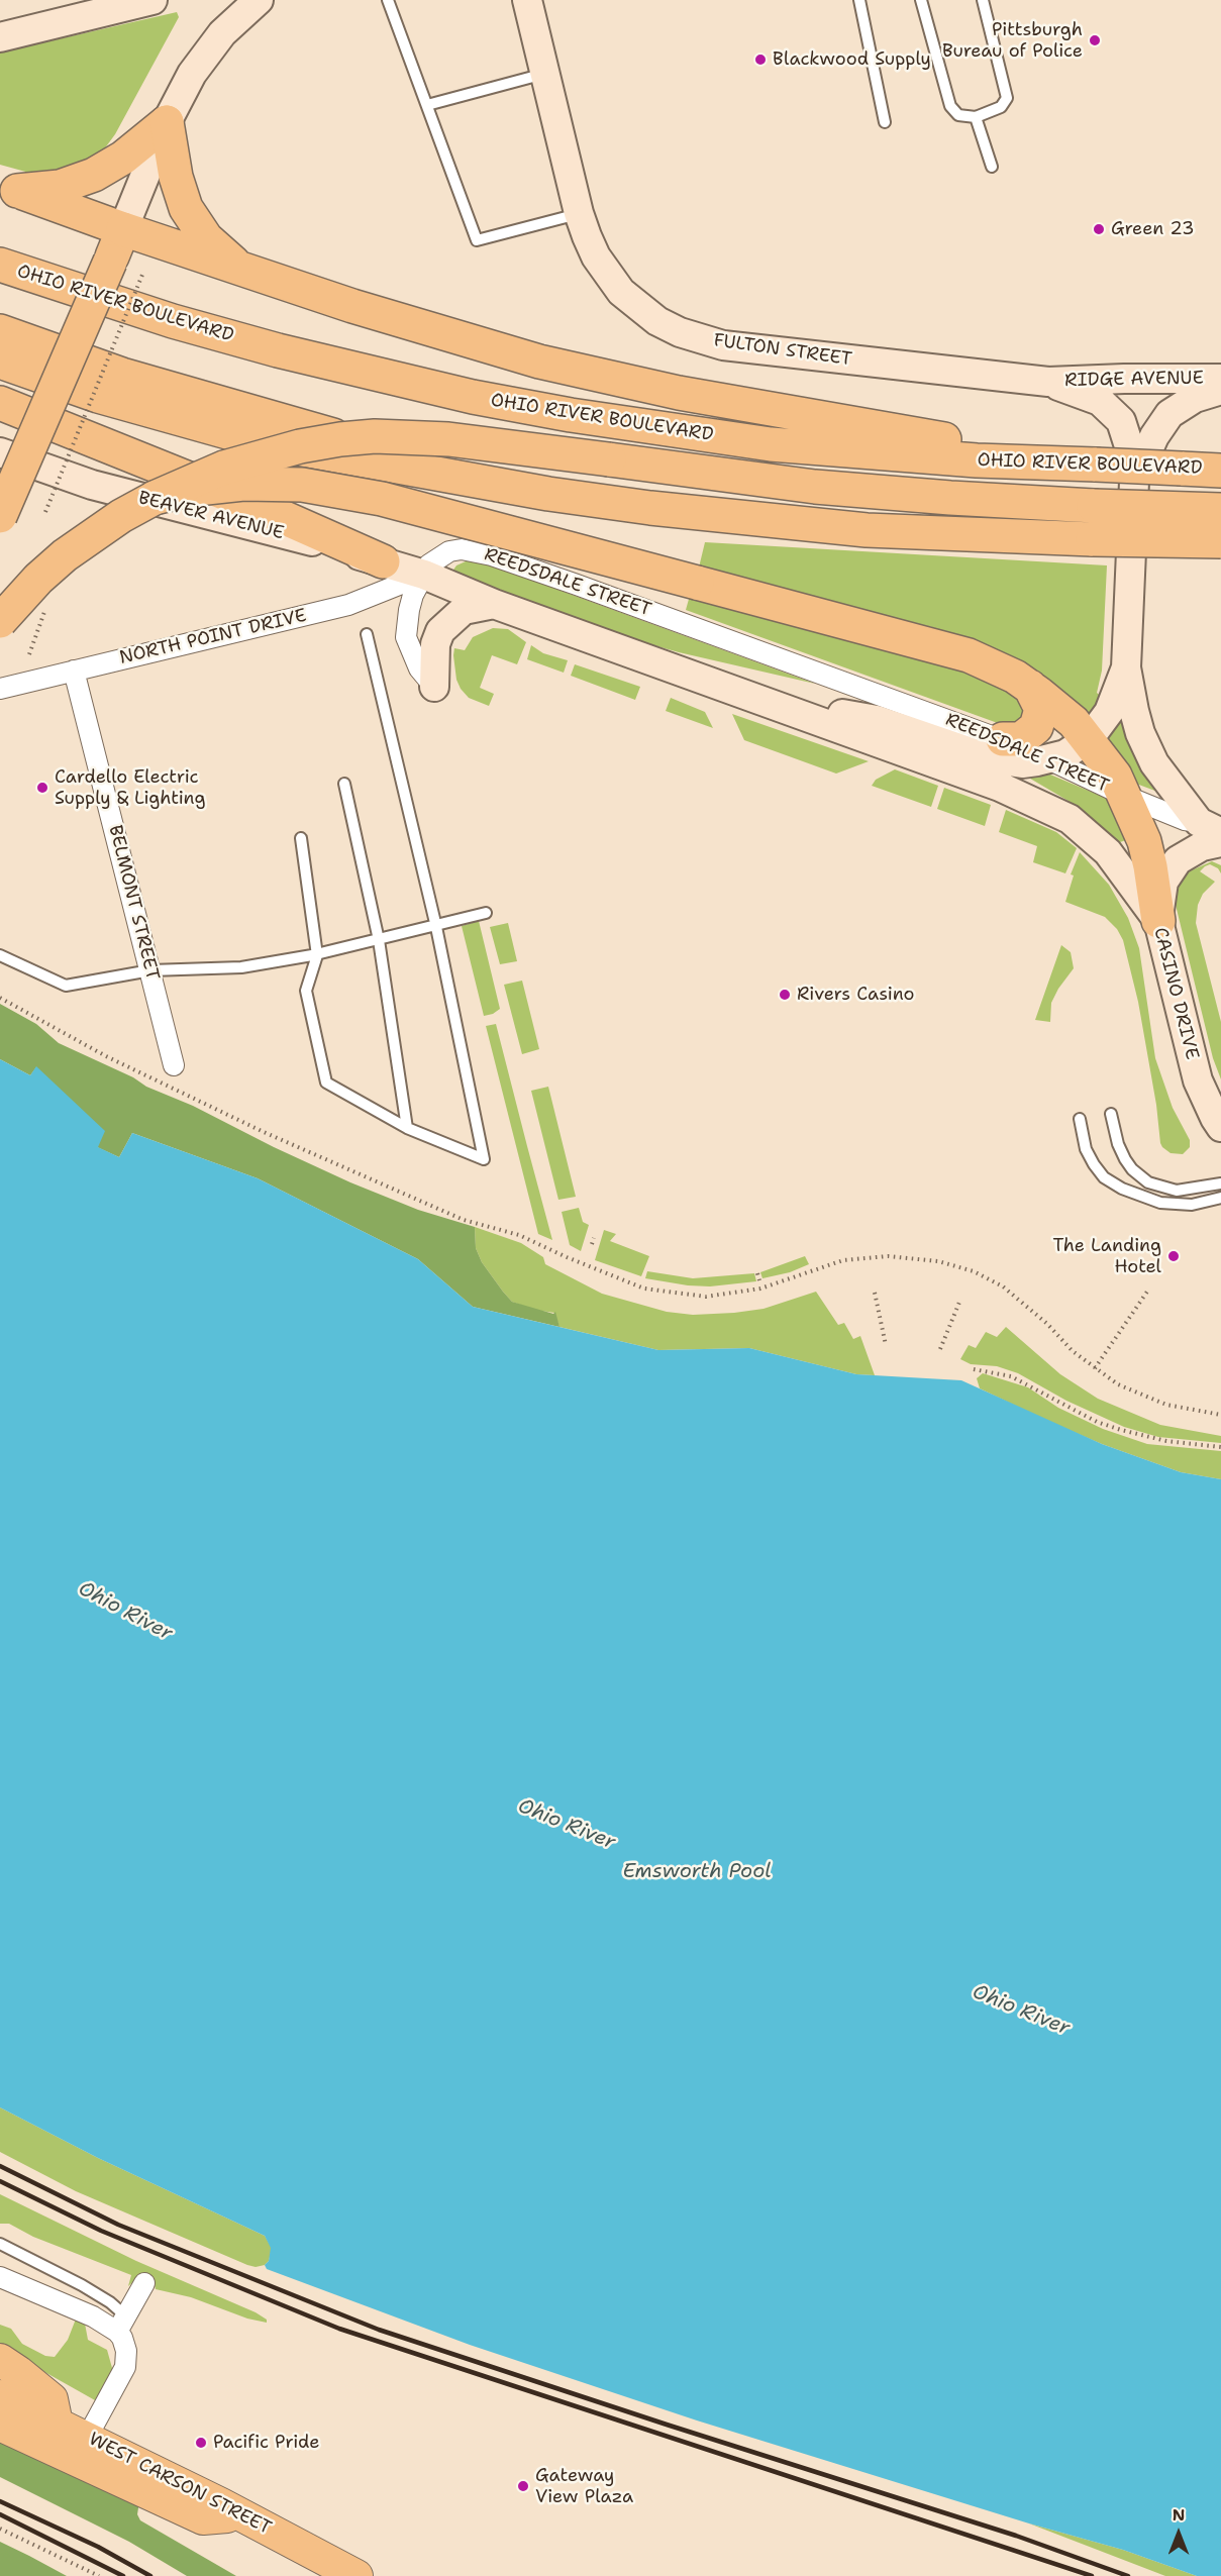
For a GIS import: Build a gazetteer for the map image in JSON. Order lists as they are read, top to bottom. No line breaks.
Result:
{"streets":{"highway":["OHIO RIVER BOULEVARD"],"main road":["FULTON STREET","RIDGE AVENUE","BEAVER AVENUE","CASINO DRIVE","WEST CARSON STREET"],"street":["REEDSDALE STREET","NORTH POINT DRIVE","BELMONT STREET"]},"crossings":[["FULTON STREET","RIDGE AVENUE"],["BEAVER AVENUE","REEDSDALE STREET"],["BEAVER AVENUE","NORTH POINT DRIVE"],["REEDSDALE STREET","NORTH POINT DRIVE"],["NORTH POINT DRIVE","BELMONT STREET"]],"water":["Ohio River","Emsworth Pool"],"places":["Pittsburgh Bureau of Police","Blackwood Supply","Green 23","Cardello Electric Supply & Lighting","Rivers Casino","The Landing Hotel","Pacific Pride","Gateway View Plaza"],"north":"top"}
